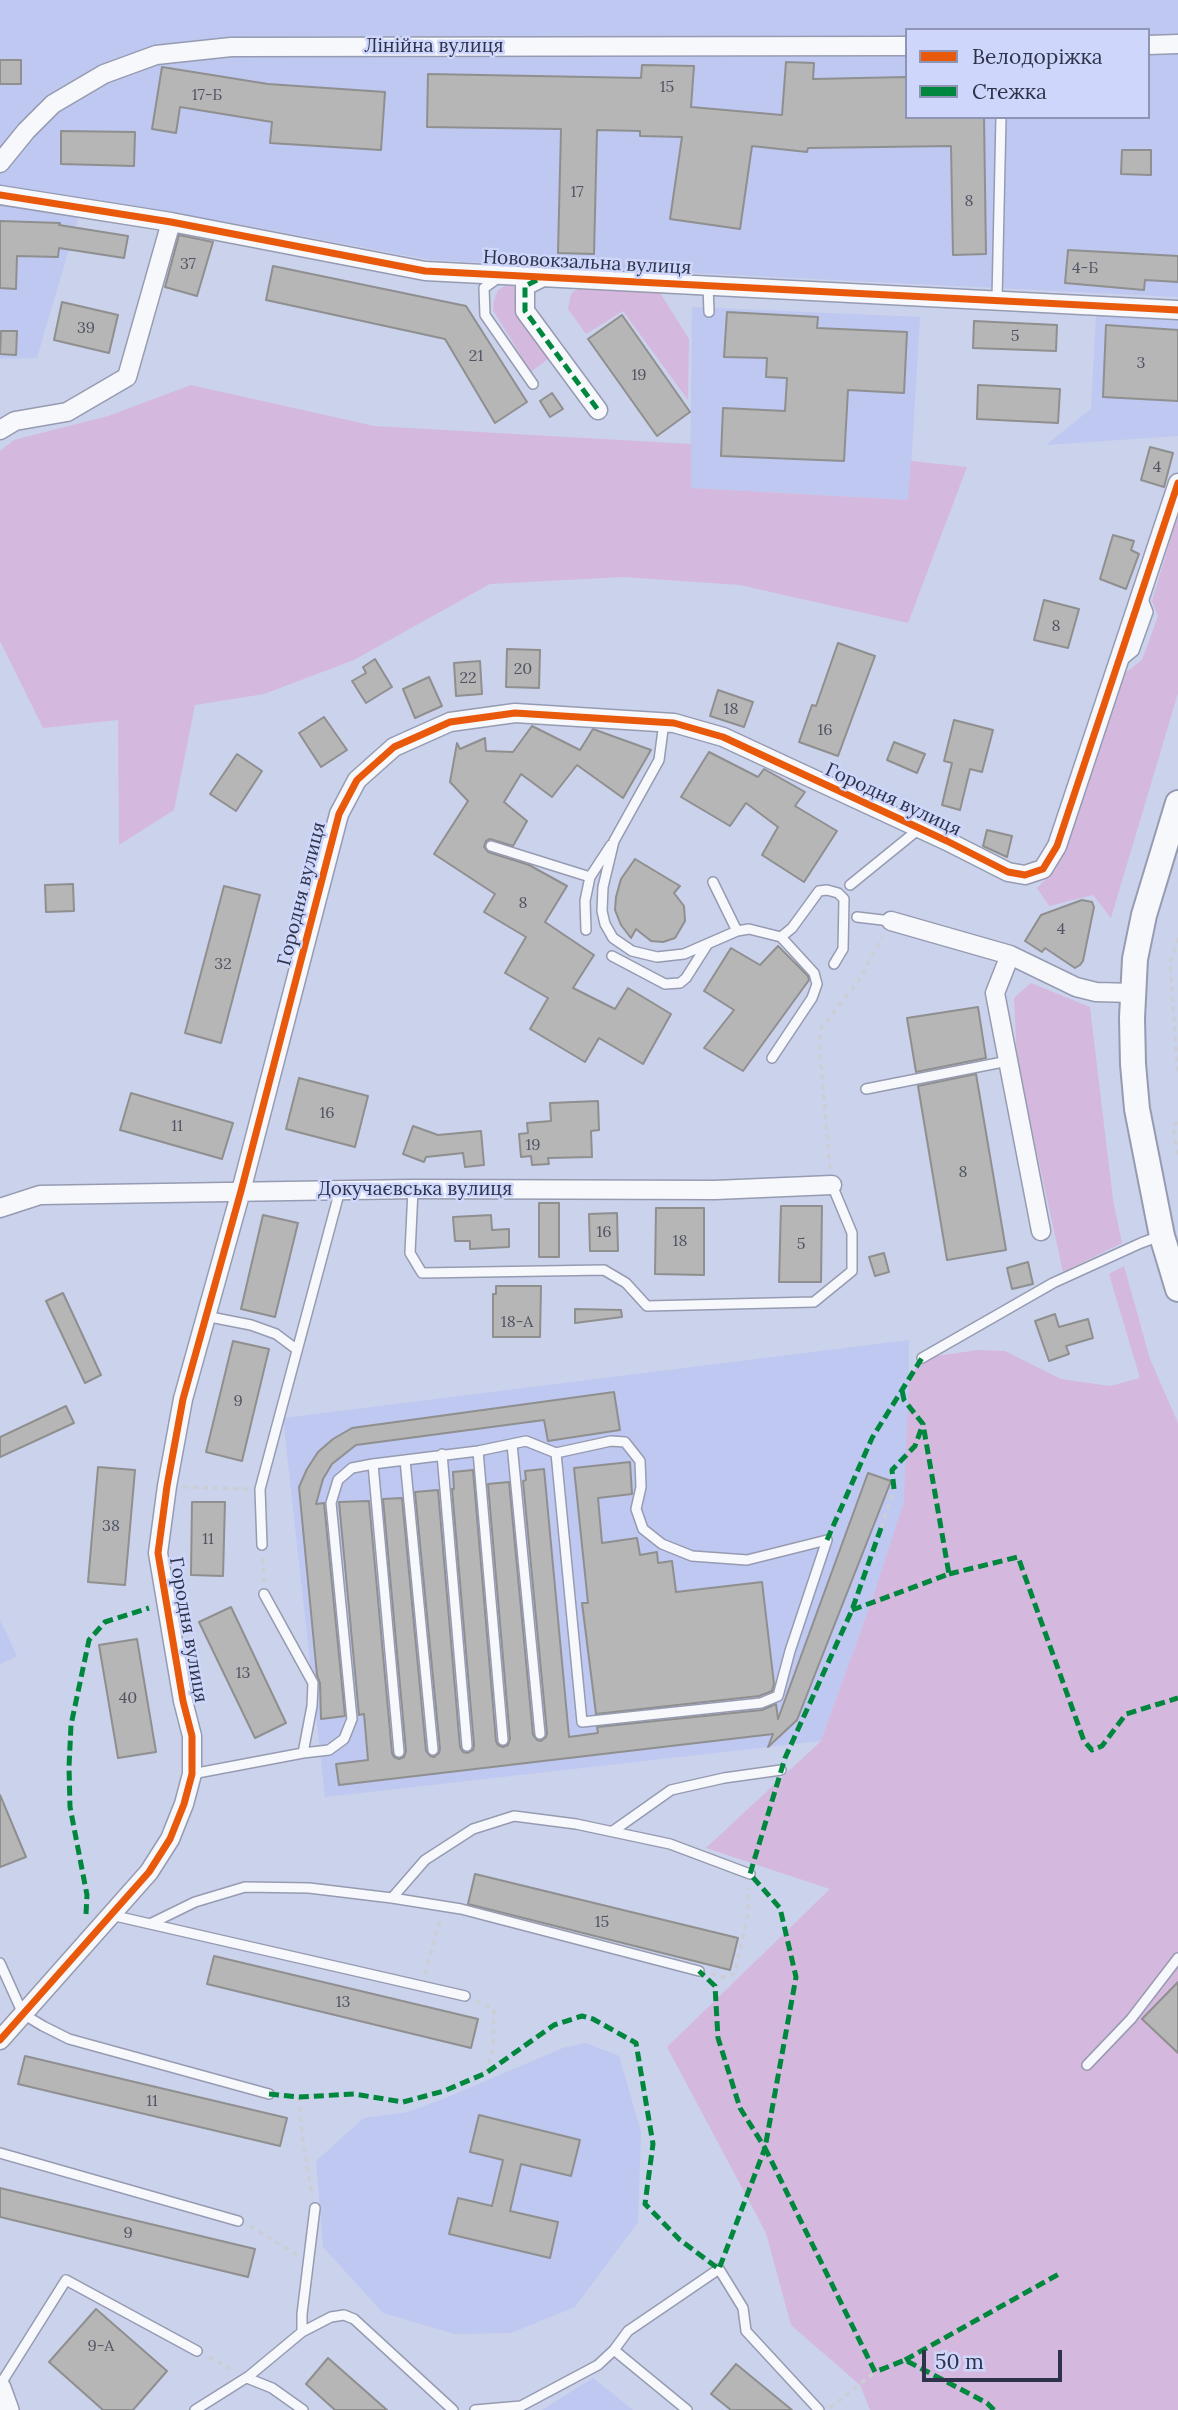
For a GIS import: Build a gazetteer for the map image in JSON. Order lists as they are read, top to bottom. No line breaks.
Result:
{"streets":{"street":["Лінійна вулиця","Нововокзальна вулиця","Городня вулиця","Докучаєвська вулиця"]},"crossings":[["Городня вулиця","Докучаєвська вулиця"]],"house_numbers":["15","17-Б","17","8","37","4-Б","39","5","21","3","19","4","8","20","22","18","16","8","4","32","16","11","19","8","16","18","5","18-А","9","38","11","13","40","15","13","11","9","9-А"],"legend":["Велодоріжка","Стежка"],"scale_bar":"50 m"}
